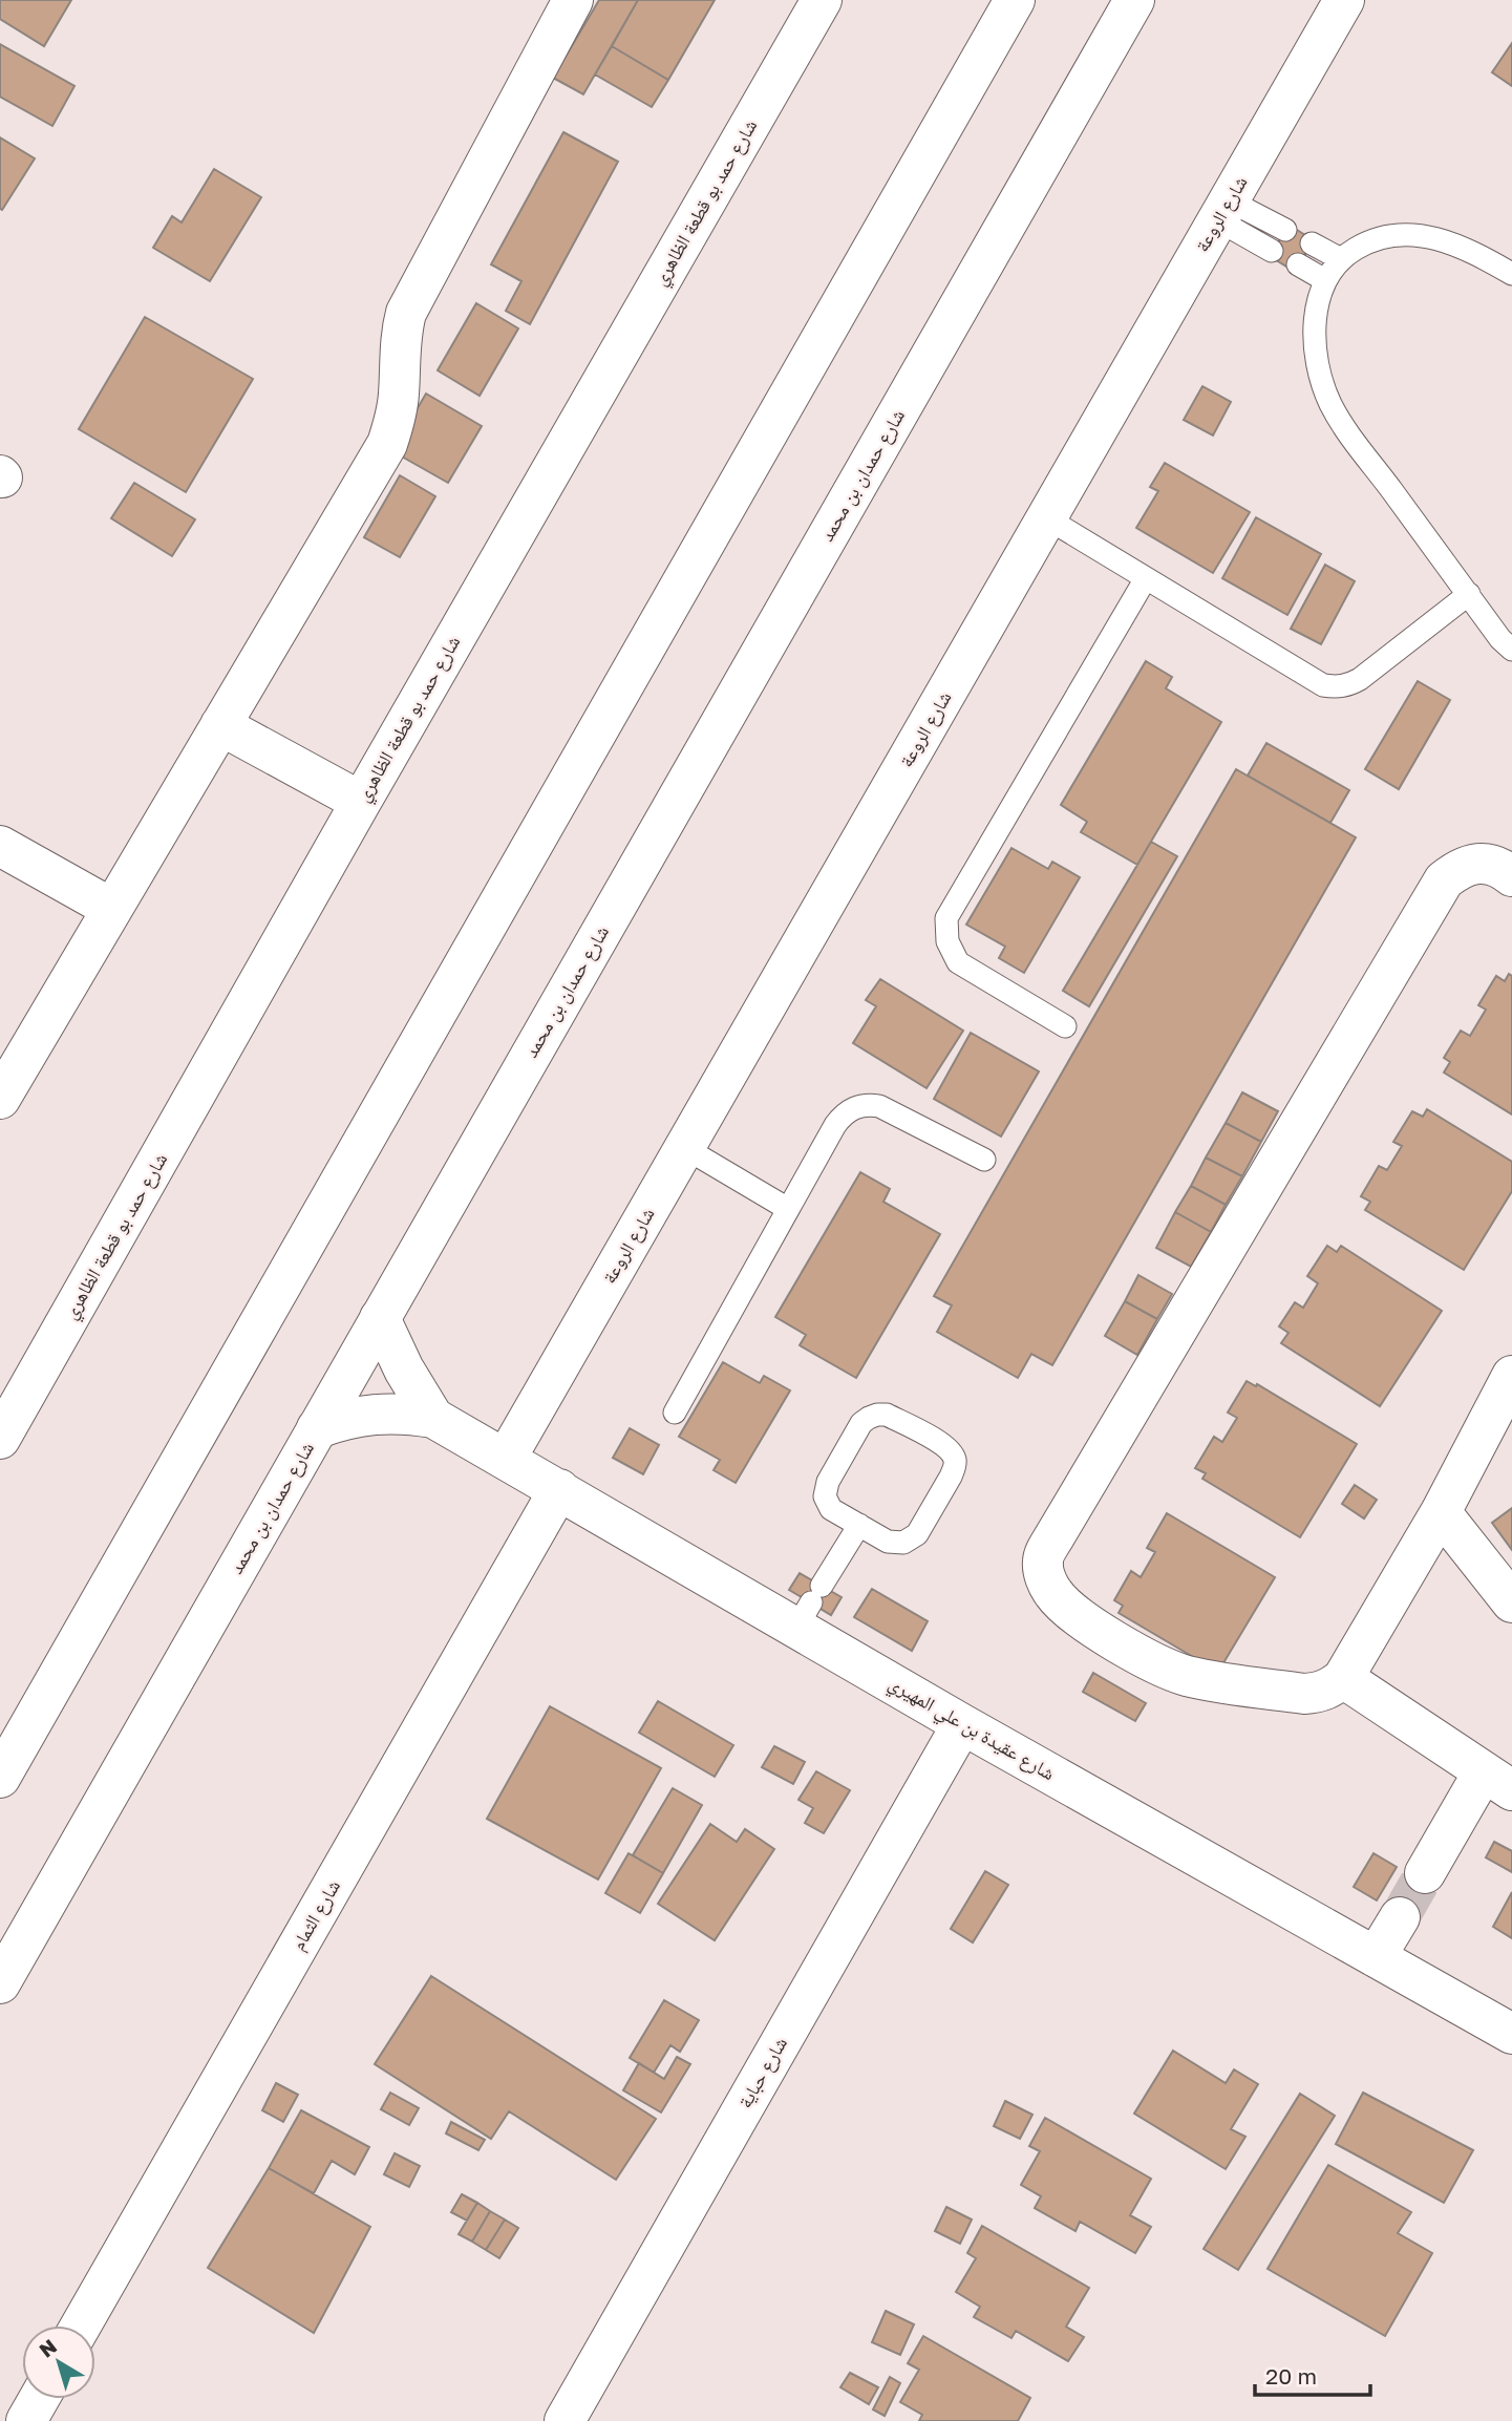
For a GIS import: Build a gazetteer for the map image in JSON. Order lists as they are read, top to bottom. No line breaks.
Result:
{"streets":{"street":["شارع حمد بو قطعة الظاهري","شارع الروعة","شارع حمدان بن محمد","شارع عقيدة بن علي المهيري","شارع الثمام","شارع حباية"]},"crossings":[["شارع الروعة","شارع عقيدة بن علي المهيري"],["شارع حمدان بن محمد","شارع عقيدة بن علي المهيري"],["شارع عقيدة بن علي المهيري","شارع الثمام"],["شارع عقيدة بن علي المهيري","شارع حباية"]],"scale_bar":"20 m","north":"top left"}
